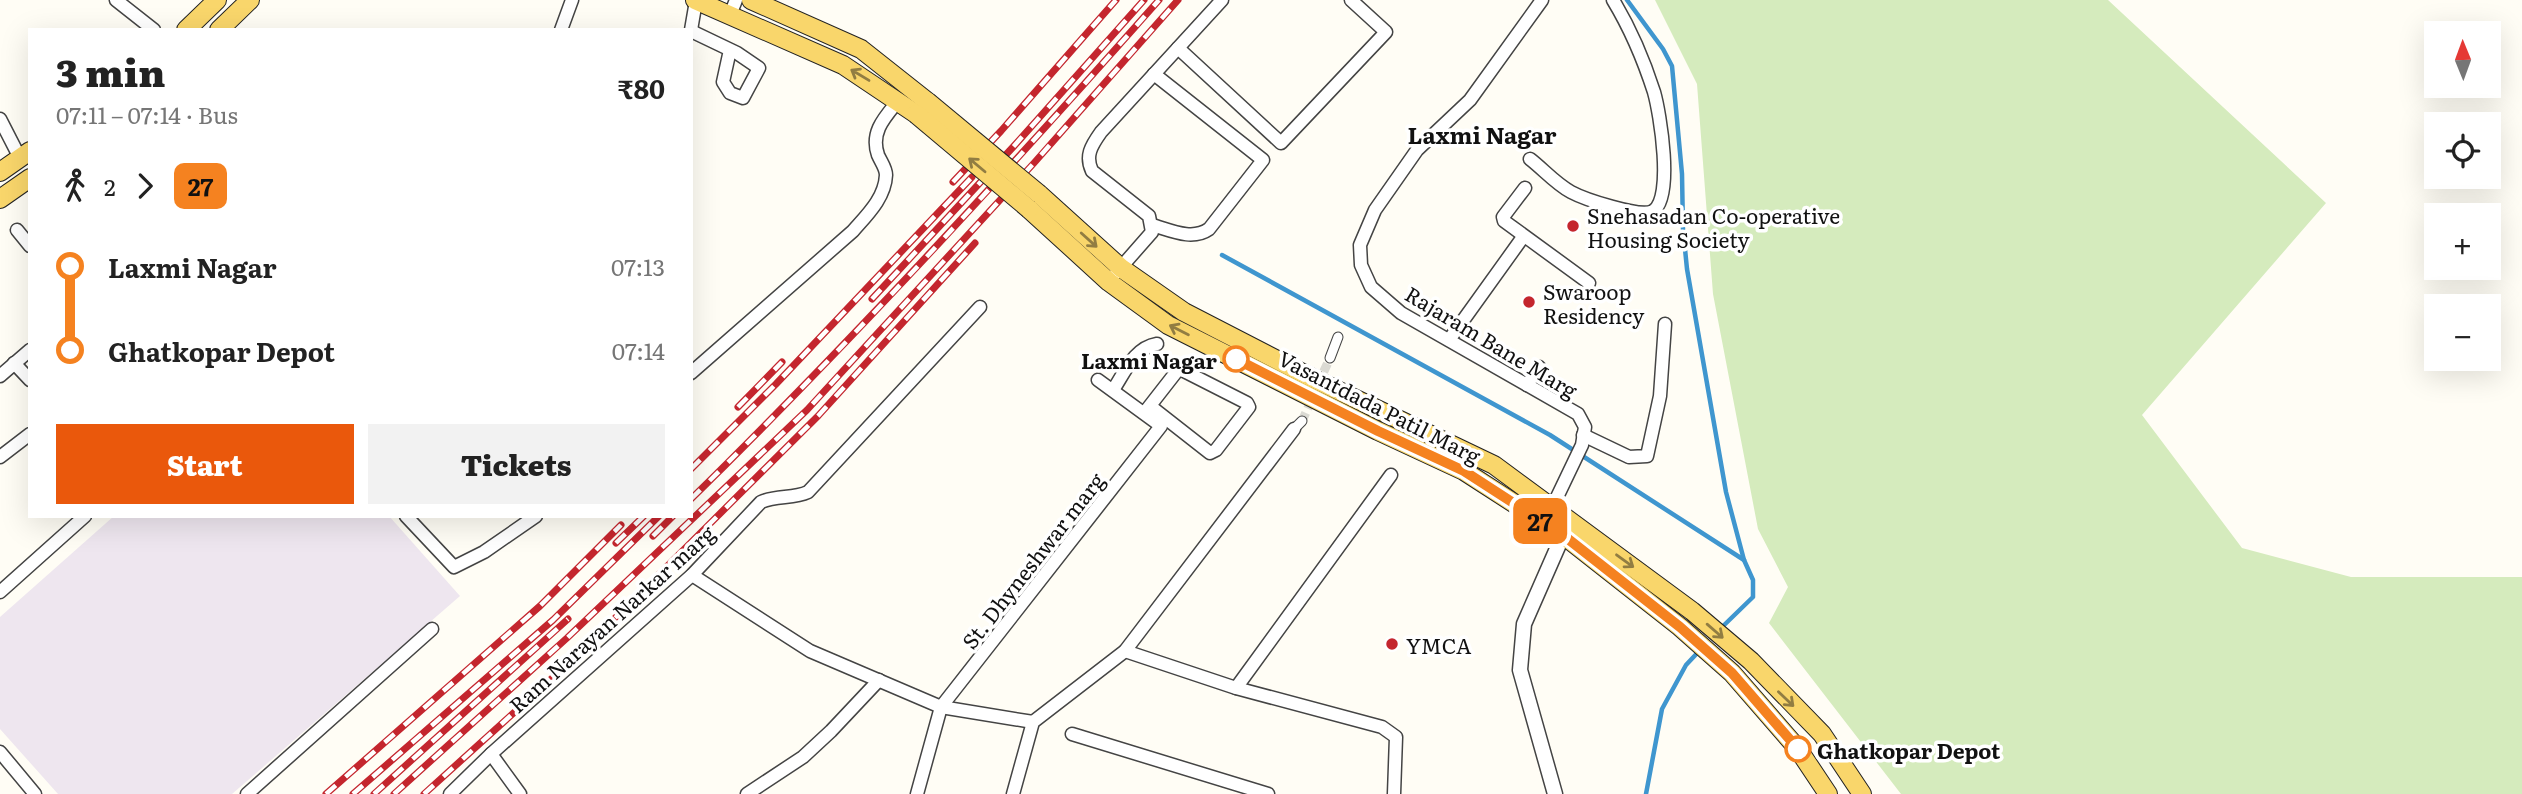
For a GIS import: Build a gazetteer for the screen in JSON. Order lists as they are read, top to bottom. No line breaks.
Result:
{"streets":{"main road":["Vasantdada Patil Marg"],"street":["Rajaram Bane Marg","St. Dhyneshwar marg","Ram Narayan Narkar marg"]},"districts":["Laxmi Nagar"],"places":["Snehasadan Co-operative Housing Society","Swaroop Residency","Laxmi Nagar","YMCA","Ghatkopar Depot"],"lines":["bus line 27"],"north":"top","page":{"on_map":"27","map_buttons":["+","−"],"heading":["3 min","07:11 – 07:14 · Bus","₹80"],"legs":["2","27"],"list":[{"name":"Laxmi Nagar","value":"07:13"},{"name":"Ghatkopar Depot","value":"07:14"}],"buttons":["Start","Tickets"]}}
